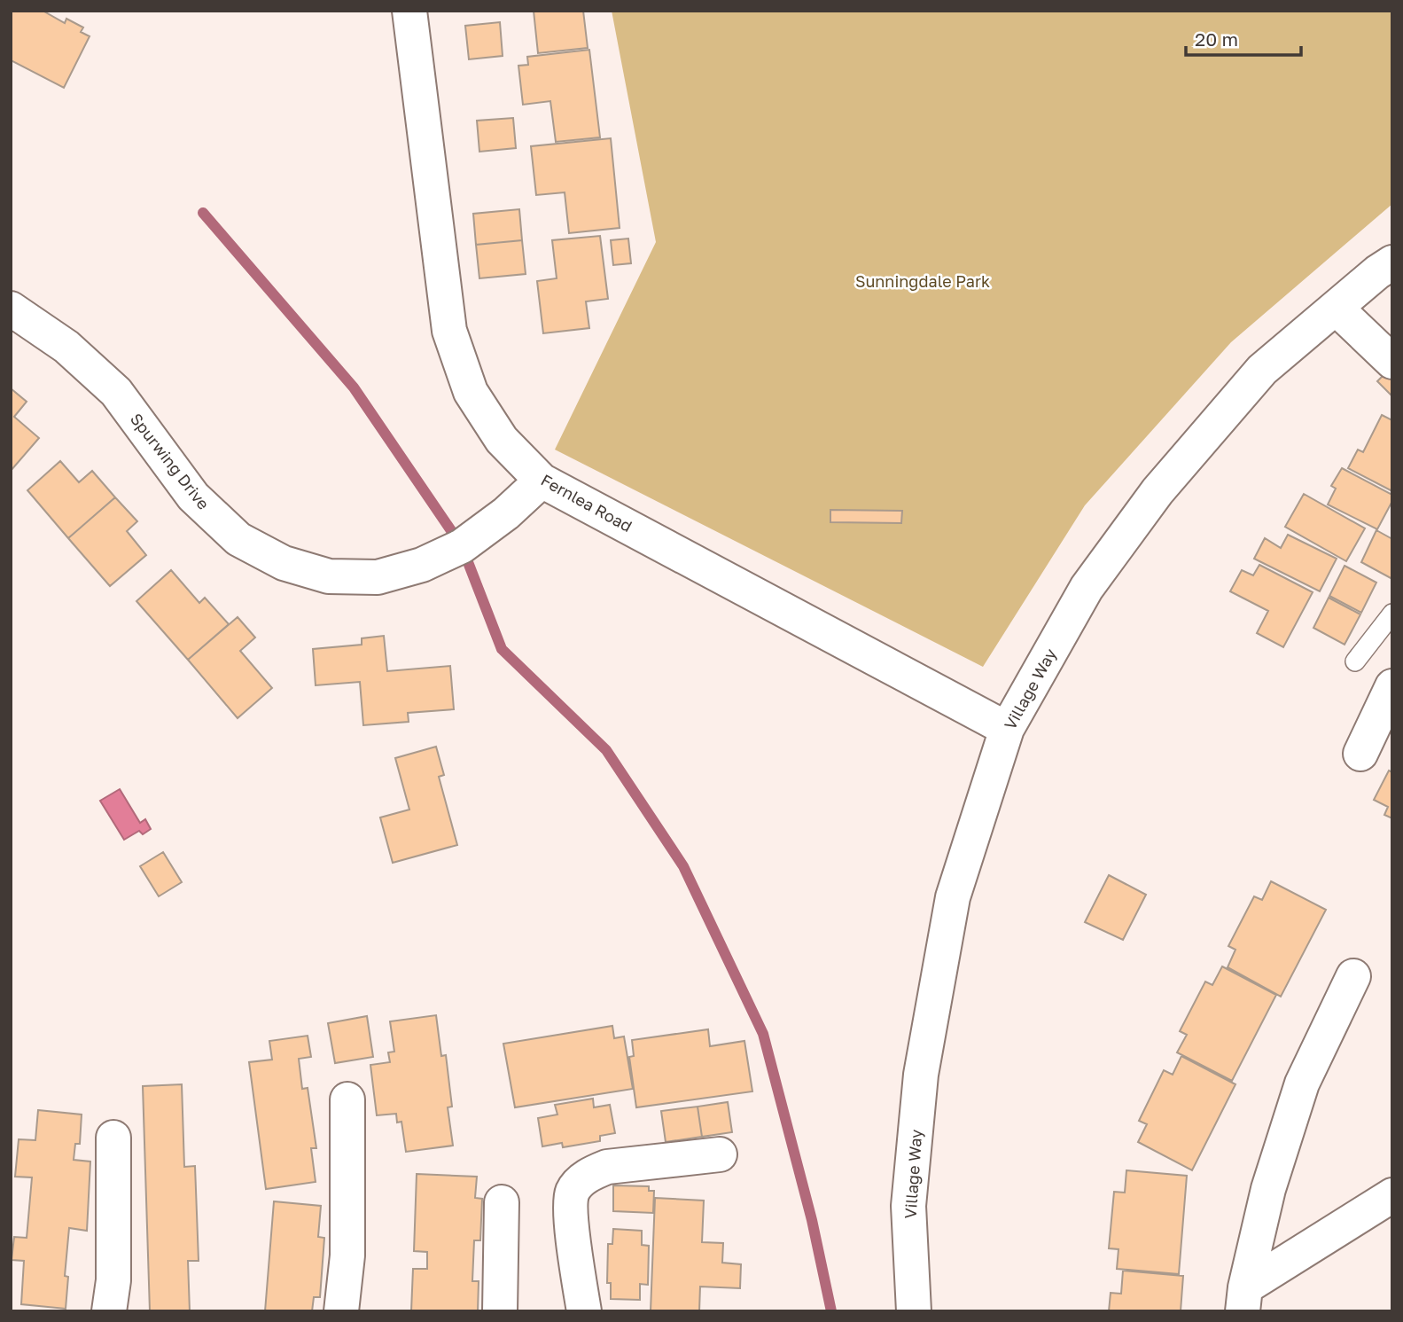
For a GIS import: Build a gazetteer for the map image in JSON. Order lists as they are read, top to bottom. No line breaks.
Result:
{"streets":{"street":["Spurwing Drive","Fernlea Road","Village Way"]},"crossings":[["Spurwing Drive","Fernlea Road"],["Fernlea Road","Village Way"]],"parks":["Sunningdale Park"],"scale_bar":"20 m"}
